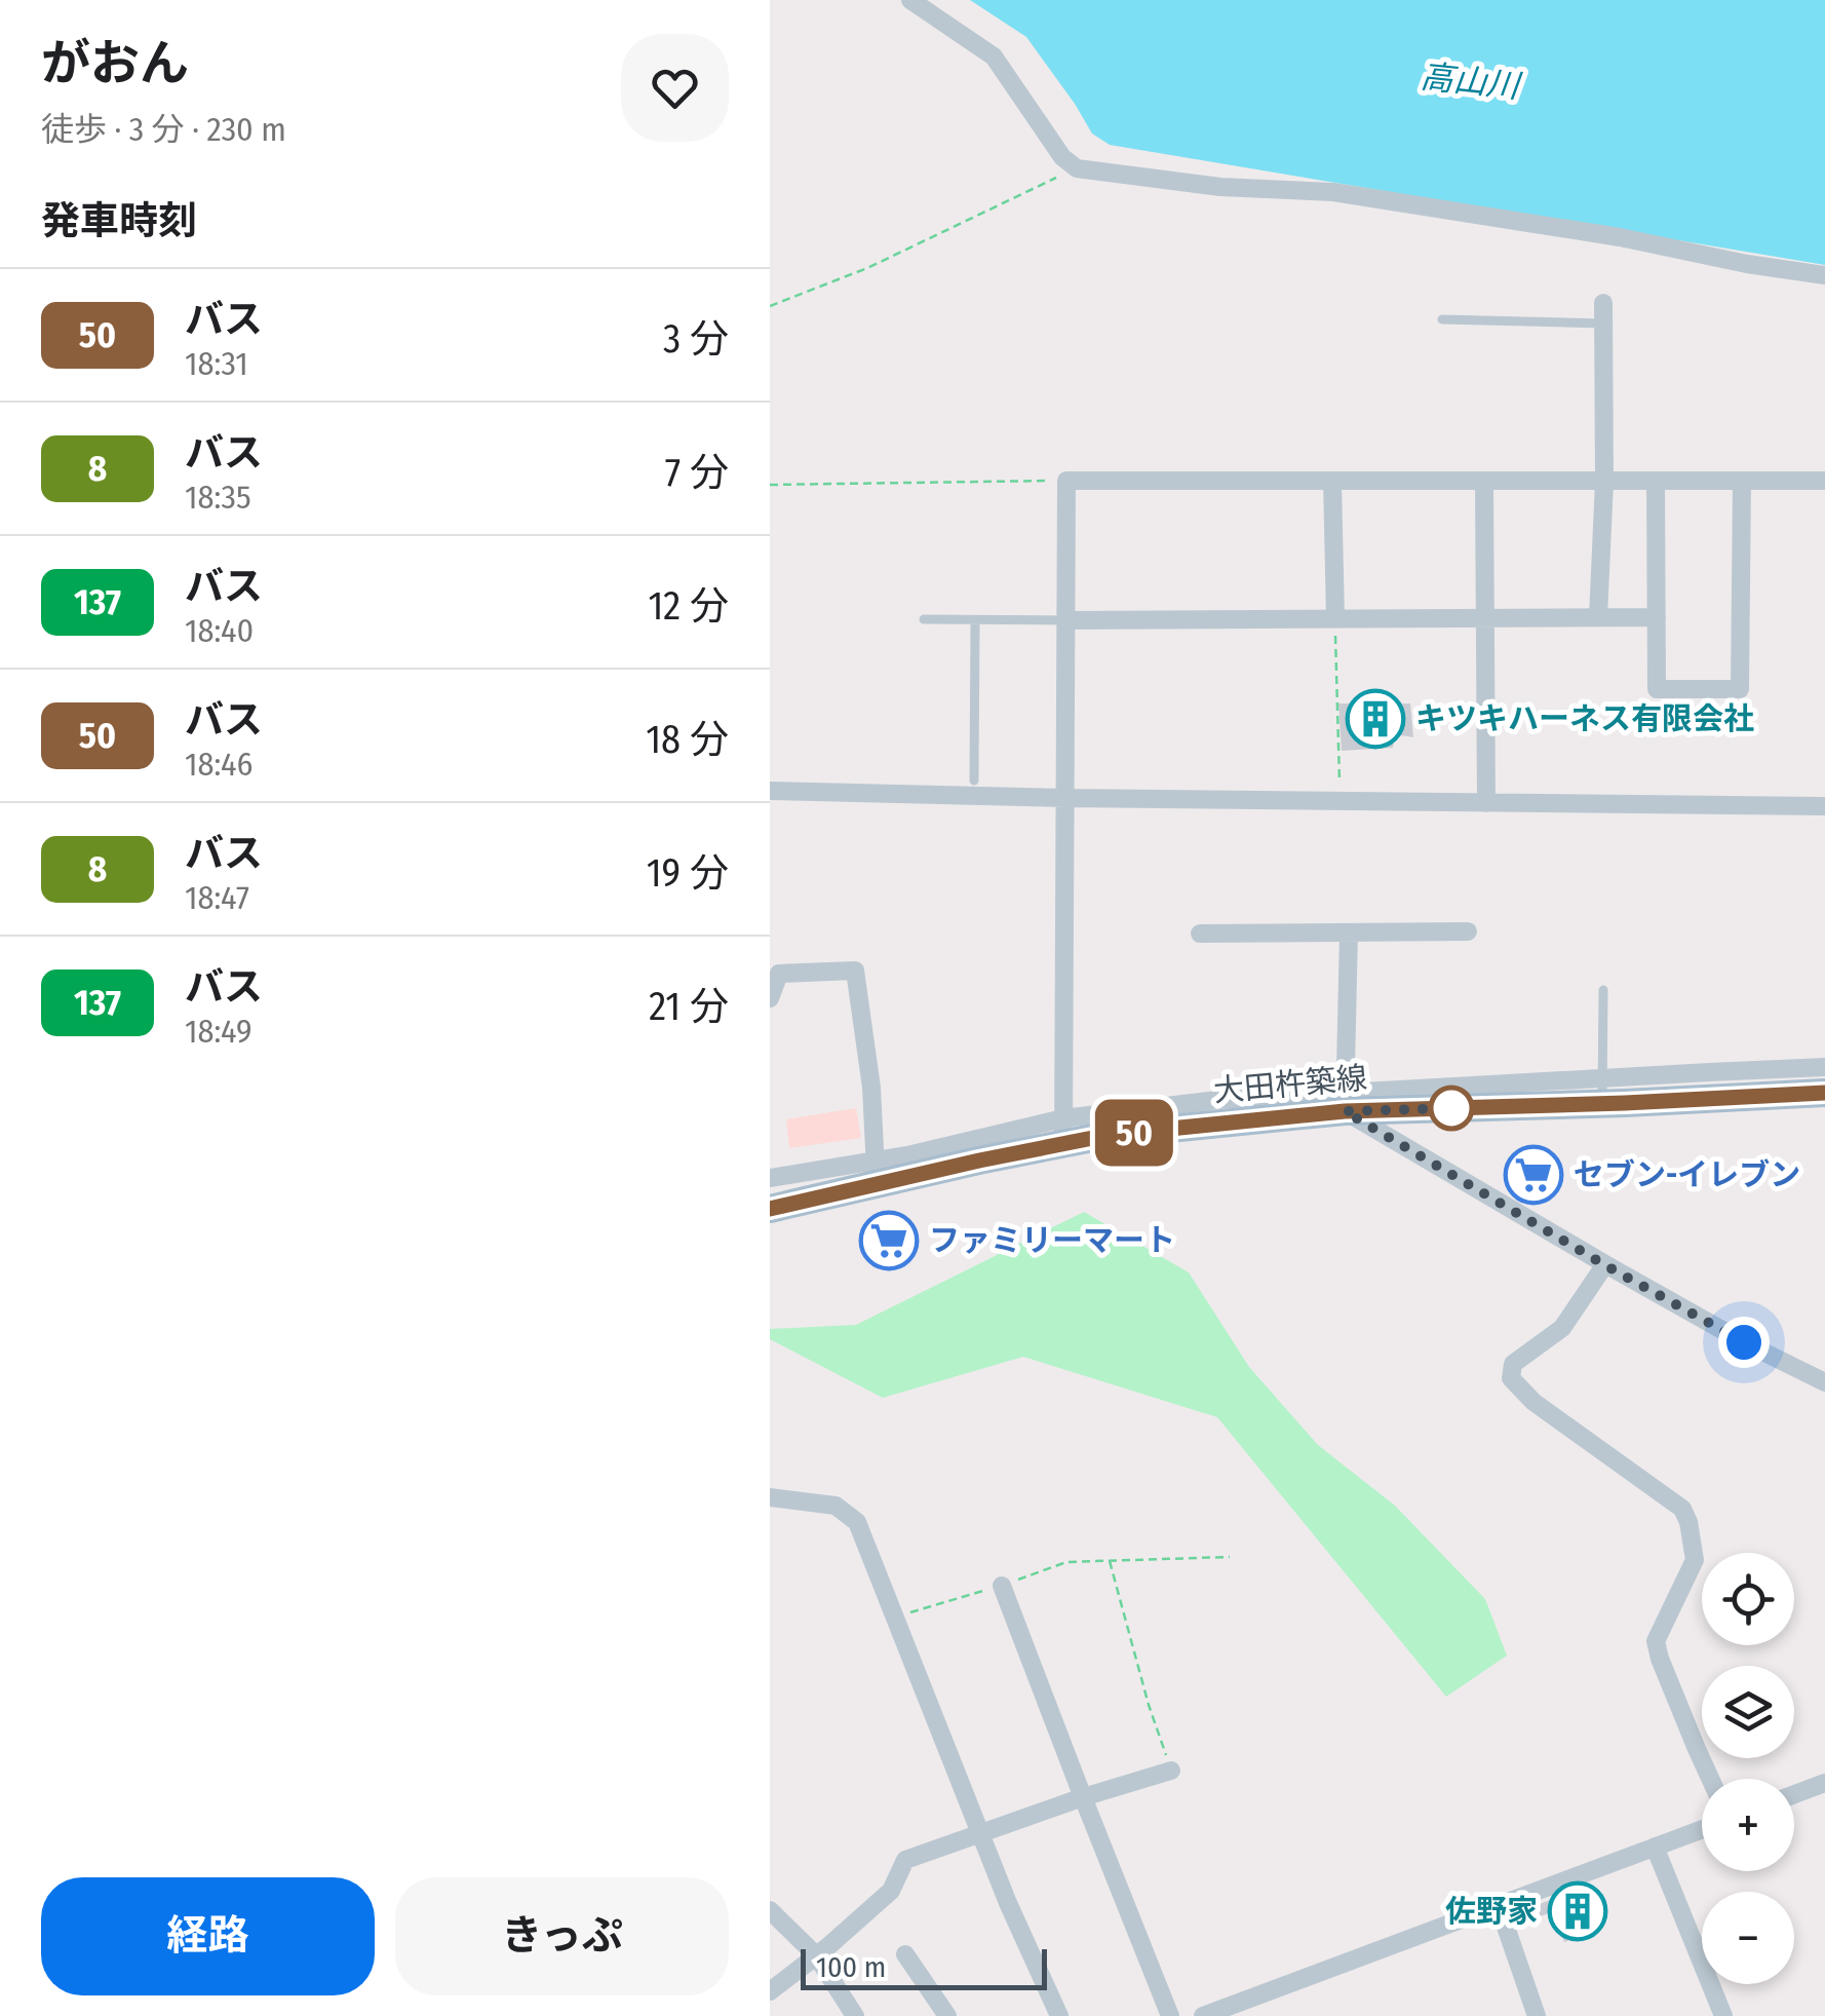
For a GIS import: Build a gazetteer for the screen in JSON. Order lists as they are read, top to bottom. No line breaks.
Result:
{"streets":{"main road":["大田杵築線"]},"water":["高山川"],"places":{"building":["キツキハーネス有限会社","佐野家"],"supermarket":["セブン-イレブン","ファミリーマート"]},"lines":["bus line 50"],"scale_bar":"100 m","page":{"heading":[["がおん","徒歩 · 3 分 · 230 m"],"発車時刻"],"on_map":"50","list":[{"mark":"50","name":"バス","note":"18:31","value":"3 分"},{"mark":"8","name":"バス","note":"18:35","value":"7 分"},{"mark":"137","name":"バス","note":"18:40","value":"12 分"},{"mark":"50","name":"バス","note":"18:46","value":"18 分"},{"mark":"8","name":"バス","note":"18:47","value":"19 分"},{"mark":"137","name":"バス","note":"18:49","value":"21 分"}],"map_buttons":["+","−"],"buttons":["経路","きっぷ"],"scale":"100 m"}}
